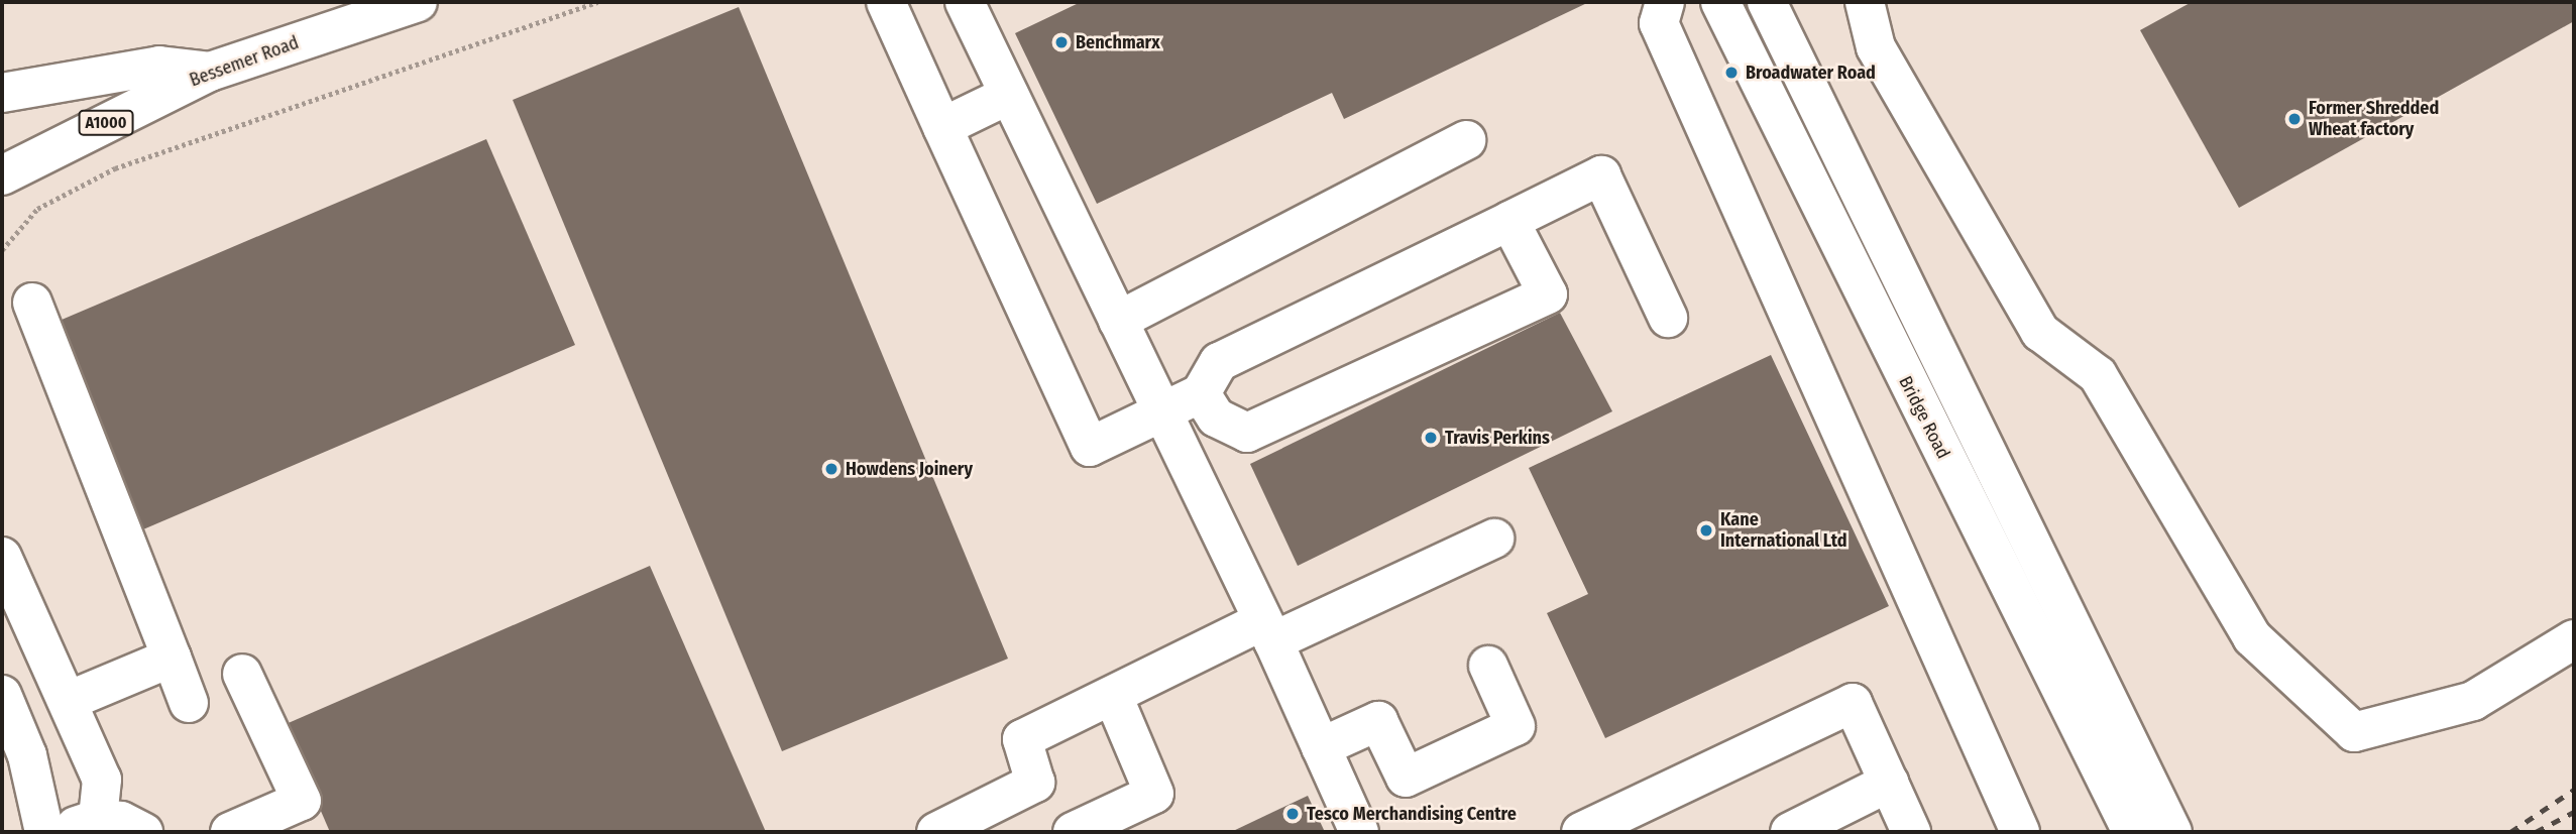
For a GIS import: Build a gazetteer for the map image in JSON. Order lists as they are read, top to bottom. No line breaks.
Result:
{"streets":{"main road":["Bessemer Road","A1000","Bridge Road"]},"places":["Benchmarx","Broadwater Road","Former Shredded Wheat factory","Travis Perkins","Howdens Joinery","Kane International Ltd","Tesco Merchandising Centre"]}
